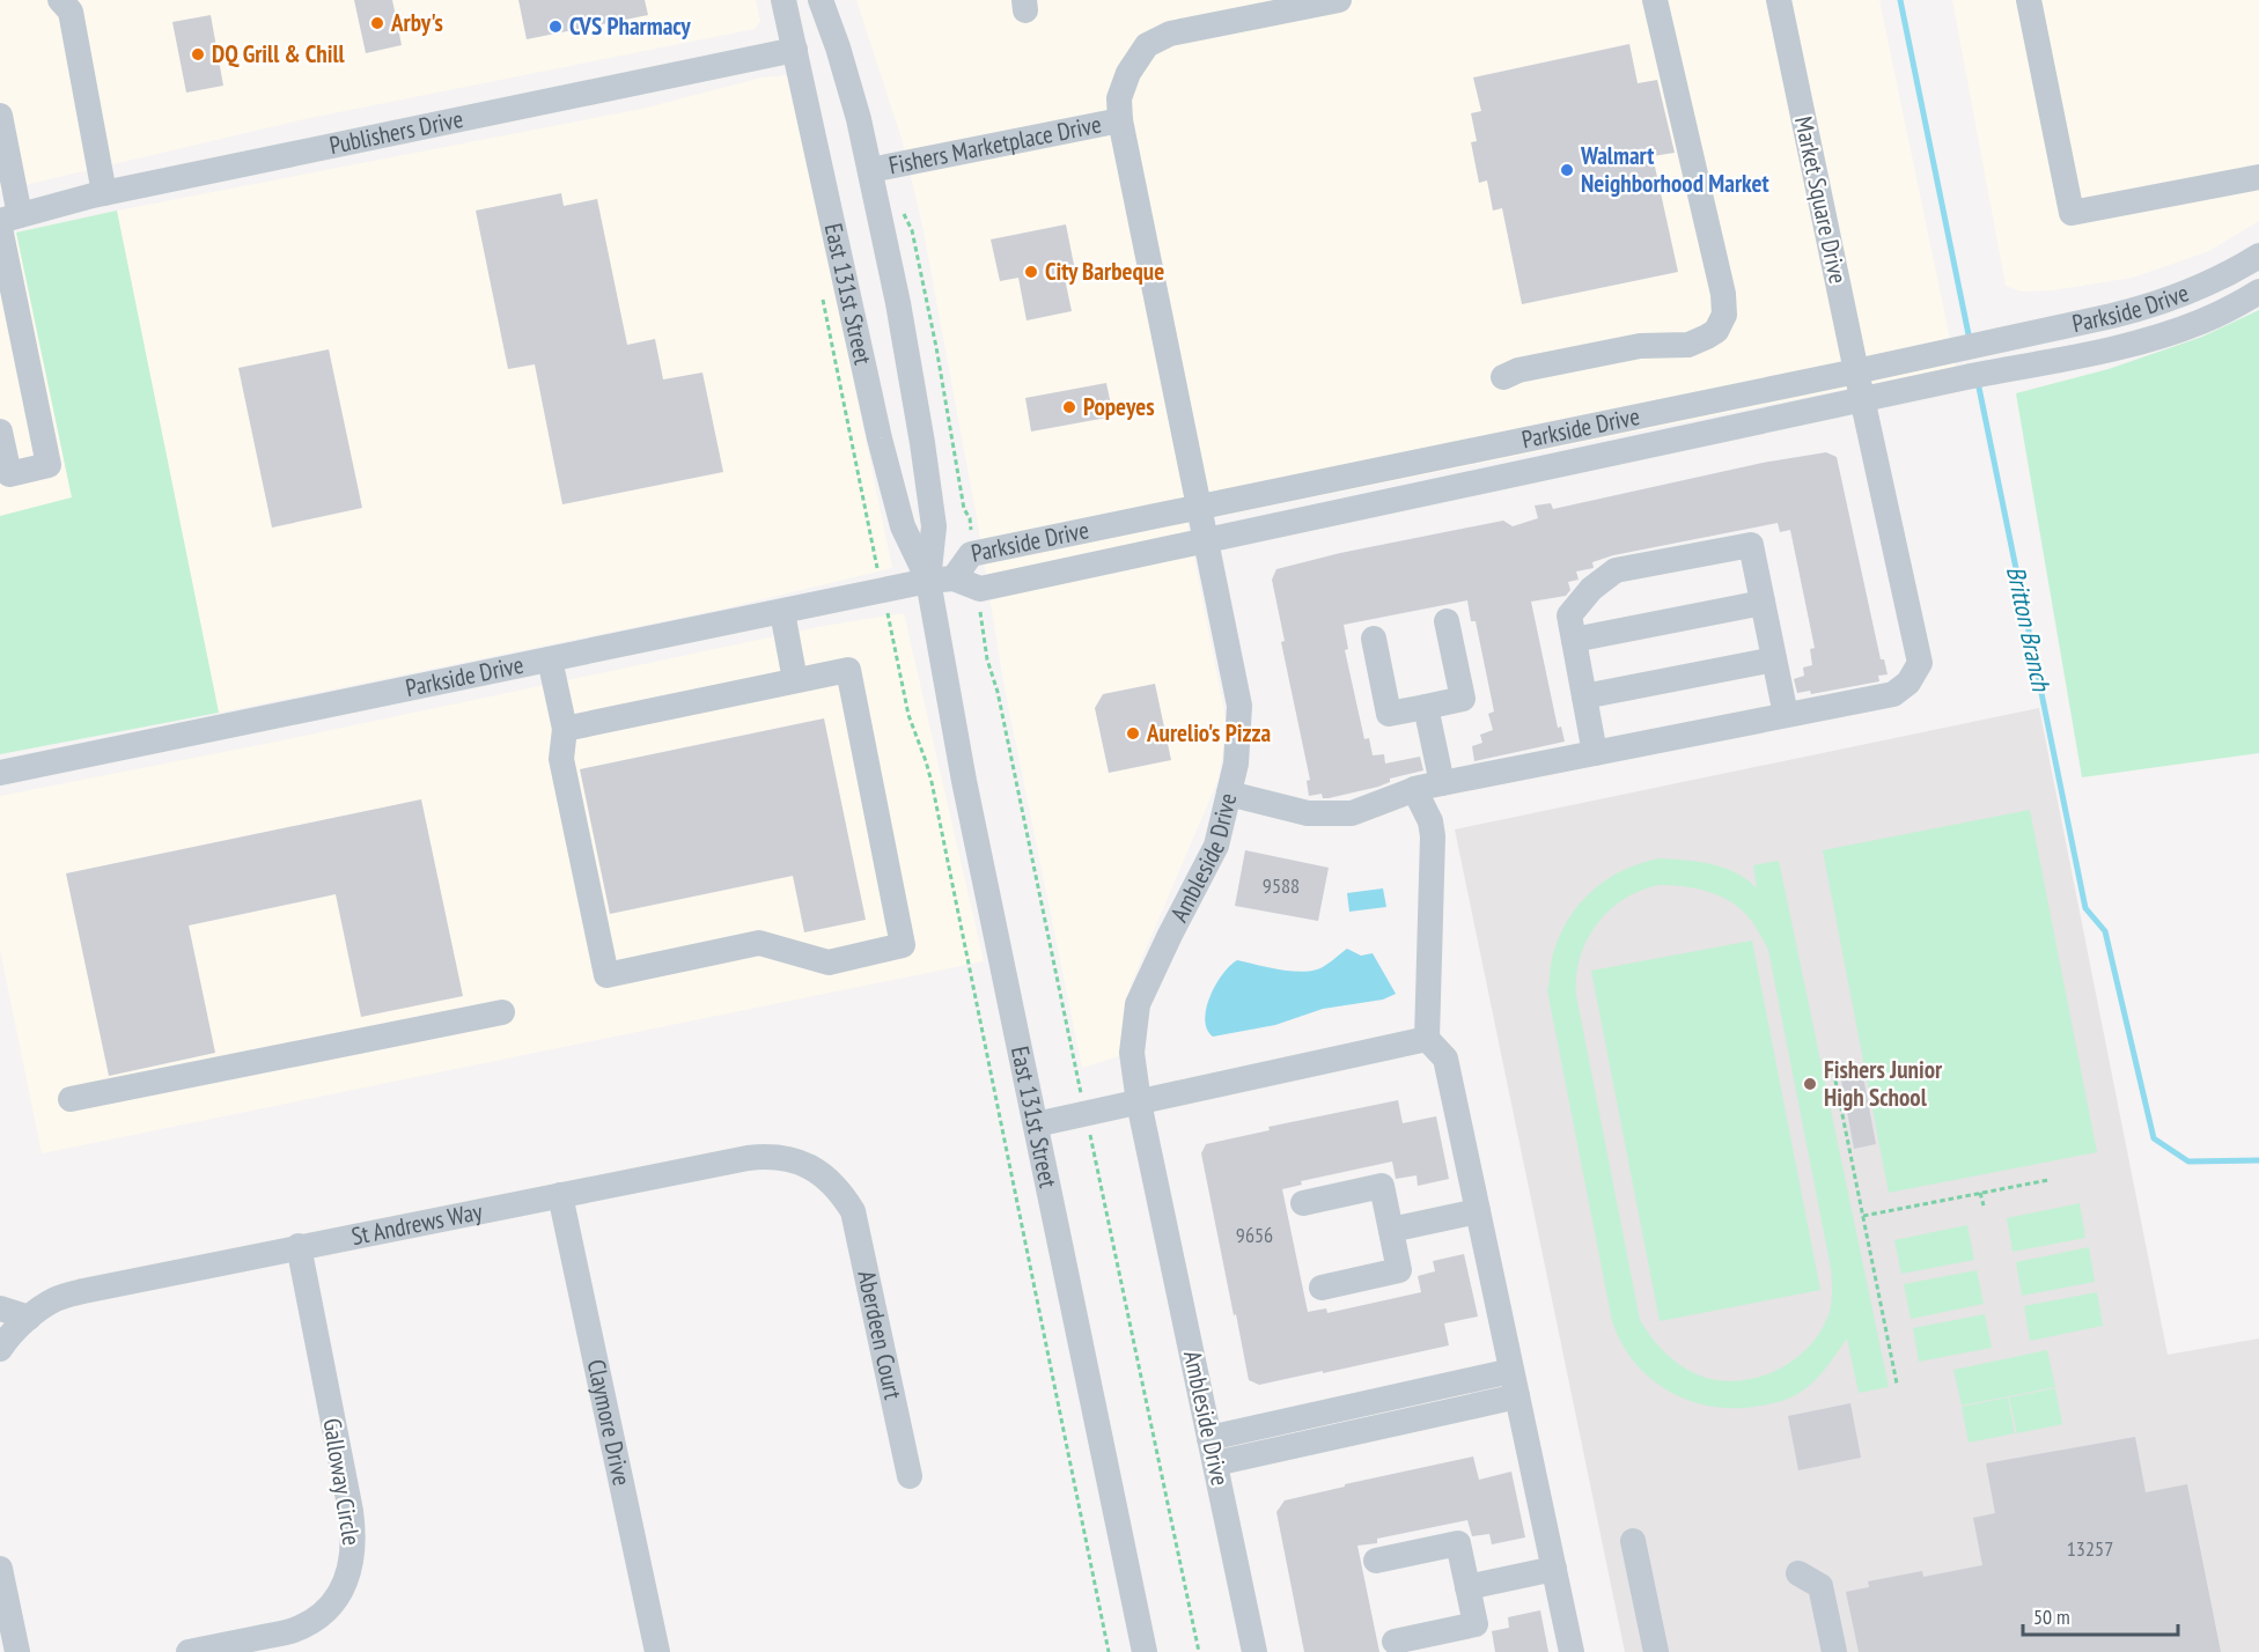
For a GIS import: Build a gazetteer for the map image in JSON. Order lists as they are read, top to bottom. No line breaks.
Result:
{"streets":{"street":["Publishers Drive","Fishers Marketplace Drive","Market Square Drive","East 131st Street","Parkside Drive","Ambleside Drive","St Andrews Way","Aberdeen Court","Claymore Drive","Galloway Circle"]},"crossings":[["Publishers Drive","East 131st Street"],["Fishers Marketplace Drive","East 131st Street"],["Fishers Marketplace Drive","Ambleside Drive"],["Market Square Drive","Parkside Drive"],["East 131st Street","Parkside Drive"],["Parkside Drive","Ambleside Drive"],["St Andrews Way","Aberdeen Court"],["St Andrews Way","Claymore Drive"],["St Andrews Way","Galloway Circle"]],"water":["Britton Branch"],"places":["Arby's","CVS Pharmacy","DQ Grill & Chill","Walmart Neighborhood Market","City Barbeque","Popeyes","Aurelio's Pizza","Fishers Junior High School"],"house_numbers":["9588","9656","13257"],"scale_bar":"50 m"}
